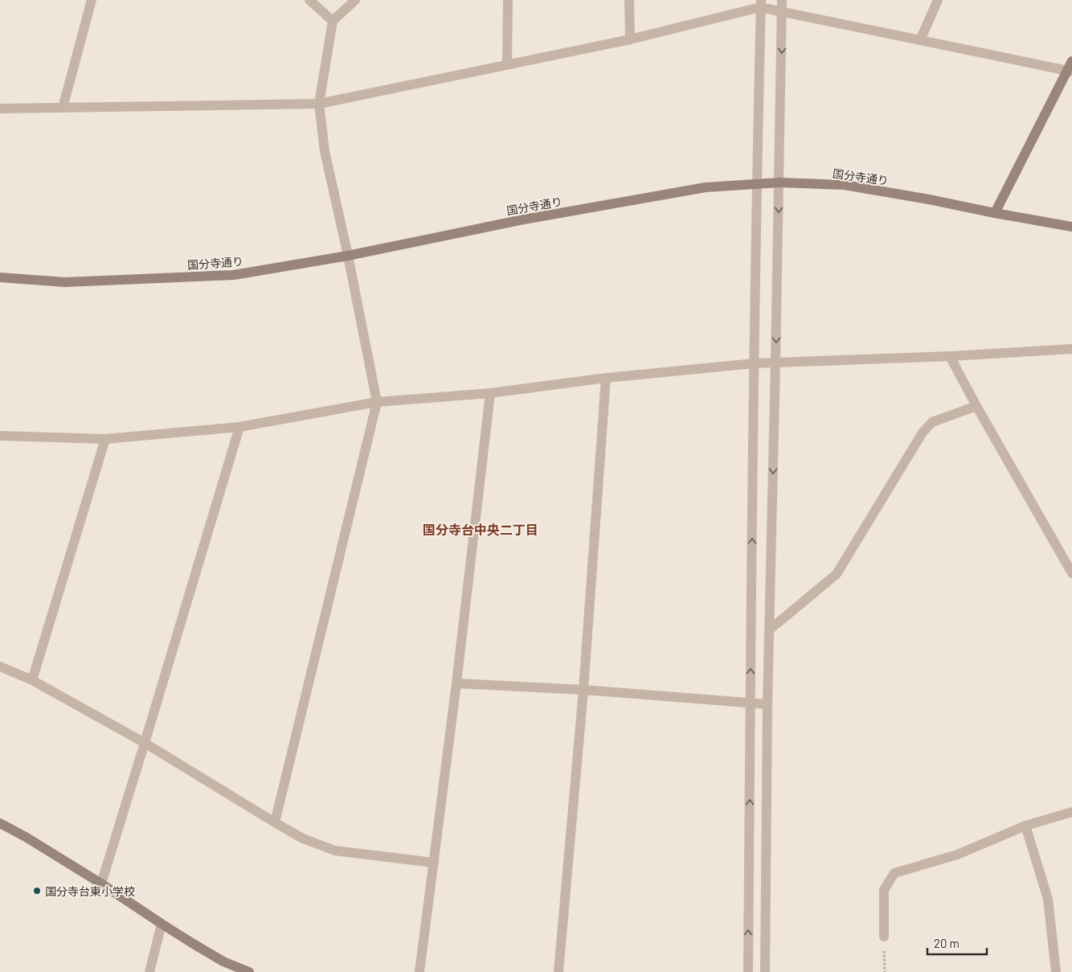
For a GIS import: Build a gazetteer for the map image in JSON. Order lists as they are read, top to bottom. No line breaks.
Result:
{"streets":{"street":["国分寺通り"]},"districts":["国分寺台中央二丁目"],"places":["国分寺台東小学校"],"scale_bar":"20 m"}
